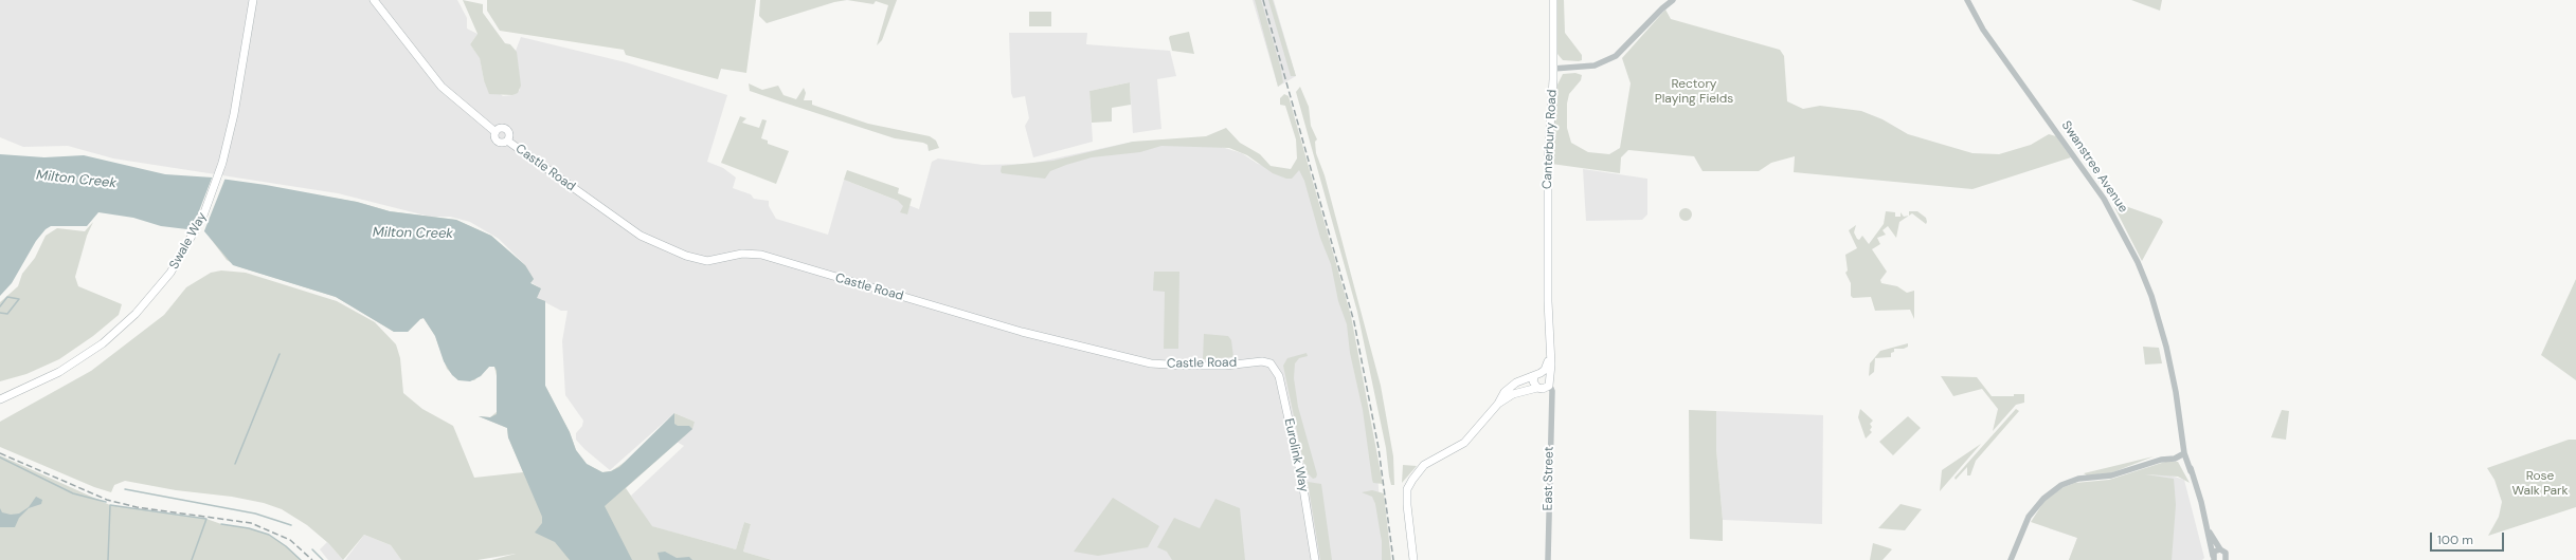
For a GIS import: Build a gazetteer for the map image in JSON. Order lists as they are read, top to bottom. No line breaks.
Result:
{"streets":{"main road":["Canterbury Road","Castle Road","Swale Way","Eurolink Way","East Street"],"street":["Swanstree Avenue"]},"crossings":[["Canterbury Road","East Street"],["Castle Road","Eurolink Way"]],"water":["Milton Creek"],"parks":["Rectory Playing Fields","Rose Walk Park"],"scale_bar":"100 m"}
